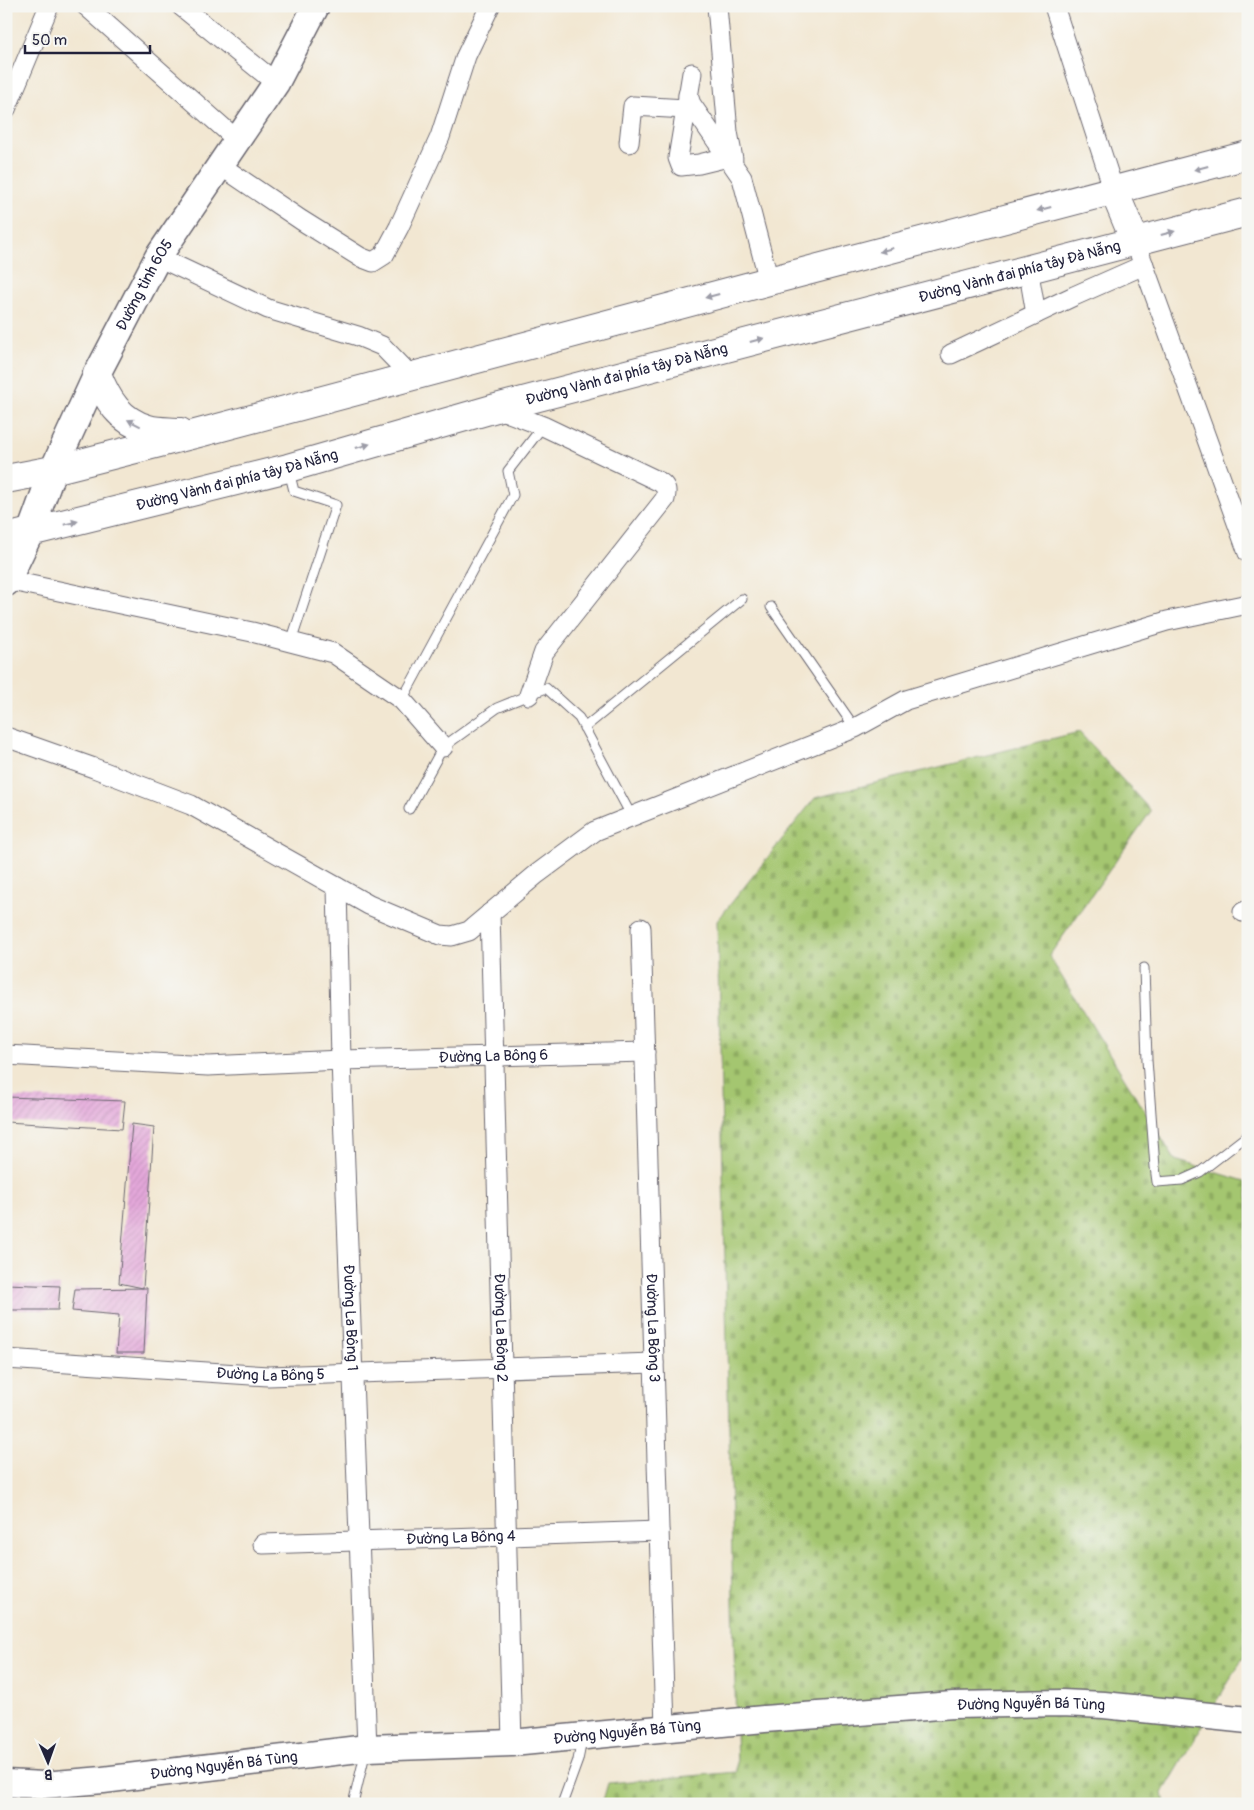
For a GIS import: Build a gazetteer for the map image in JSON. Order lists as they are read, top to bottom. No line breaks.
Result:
{"streets":{"main road":["Đường Vành đai phía tây Đà Nẵng","Đường tỉnh 605","Đường Nguyễn Bá Tùng"],"street":["Đường La Bông 6","Đường La Bông 1","Đường La Bông 2","Đường La Bông 3","Đường La Bông 5","Đường La Bông 4"]},"crossings":[["Đường Vành đai phía tây Đà Nẵng","Đường tỉnh 605"],["Đường La Bông 6","Đường La Bông 1"],["Đường La Bông 6","Đường La Bông 2"],["Đường La Bông 6","Đường La Bông 3"],["Đường La Bông 1","Đường La Bông 5"],["Đường La Bông 1","Đường La Bông 4"],["Đường La Bông 1","Đường Nguyễn Bá Tùng"],["Đường La Bông 2","Đường La Bông 5"],["Đường La Bông 2","Đường La Bông 4"],["Đường La Bông 2","Đường Nguyễn Bá Tùng"],["Đường La Bông 3","Đường La Bông 5"],["Đường La Bông 3","Đường La Bông 4"],["Đường La Bông 3","Đường Nguyễn Bá Tùng"]],"scale_bar":"50 m","north":"bottom"}
